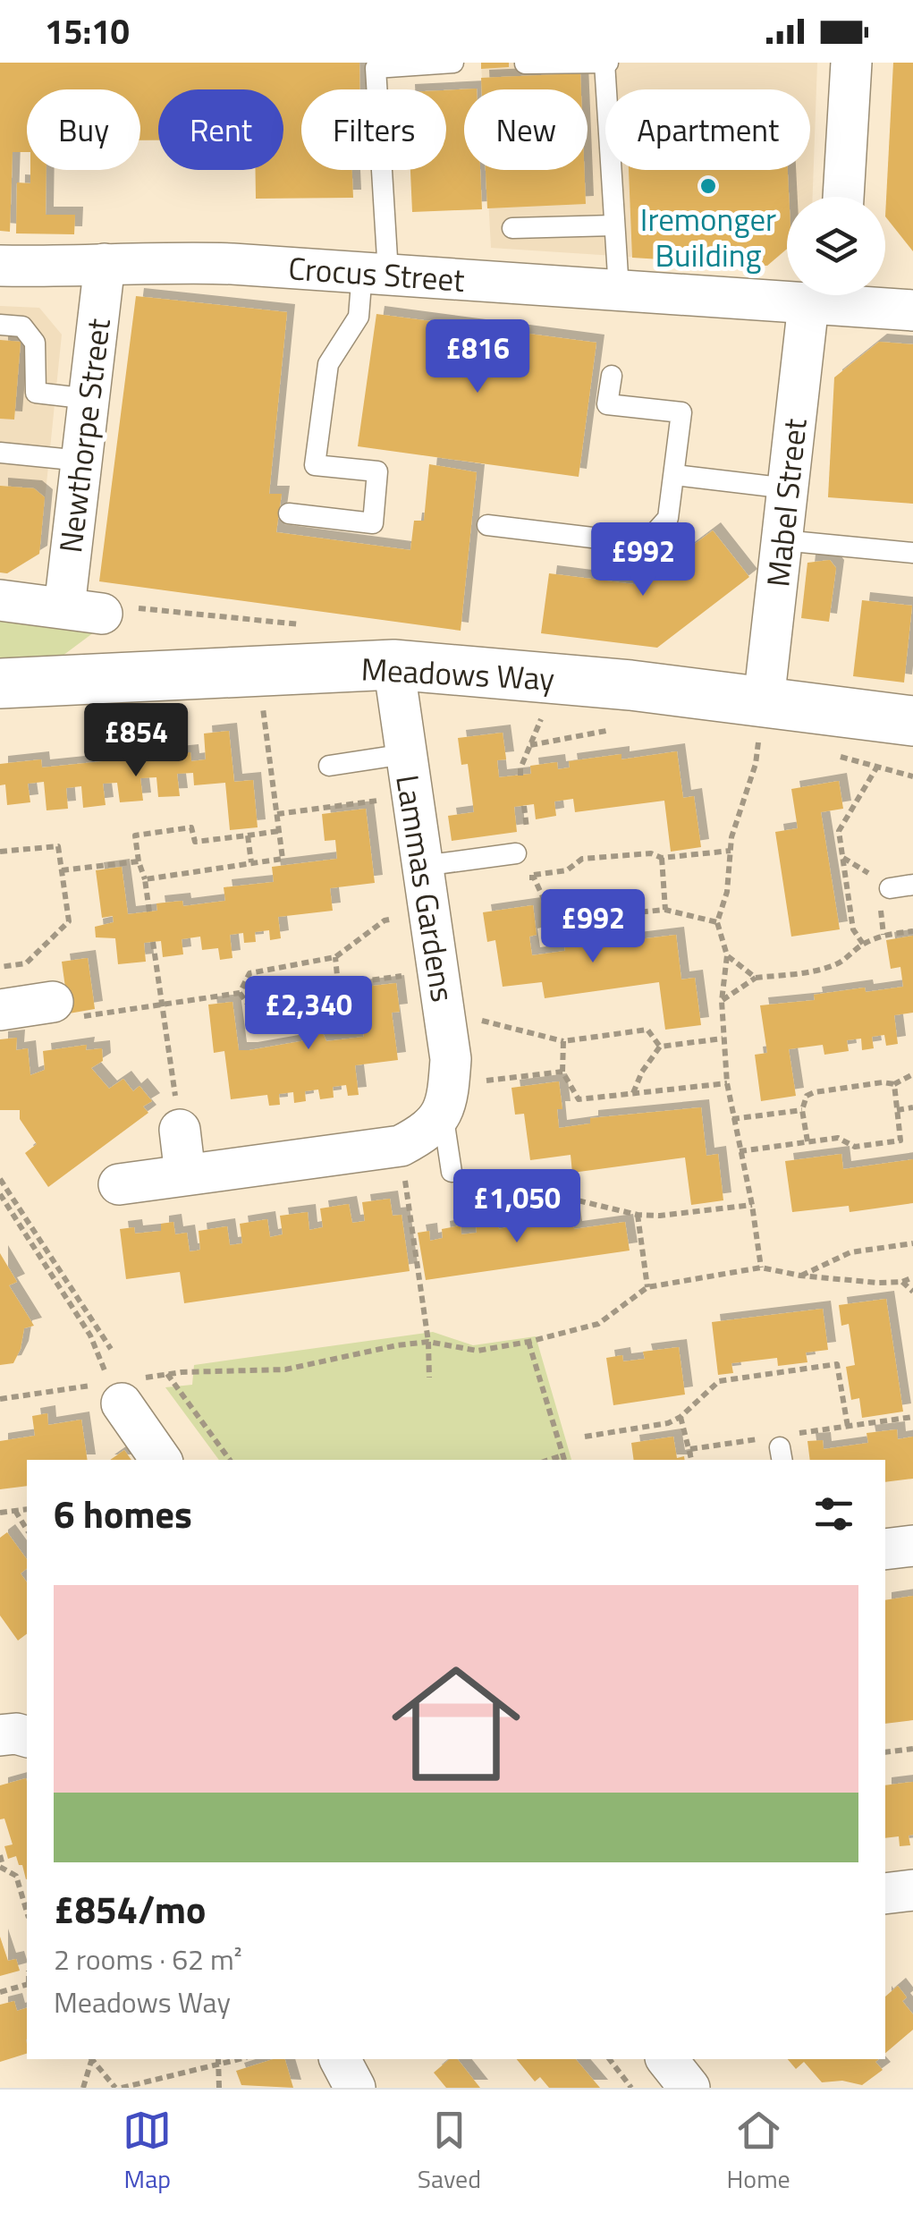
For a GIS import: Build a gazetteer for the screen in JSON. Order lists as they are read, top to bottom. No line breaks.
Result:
{"streets":{"street":["Crocus Street","Newthorpe Street","Mabel Street","Meadows Way","Lammas Gardens"]},"crossings":[["Crocus Street","Newthorpe Street"],["Crocus Street","Mabel Street"],["Mabel Street","Meadows Way"],["Meadows Way","Lammas Gardens"]],"places":["Iremonger Building"],"page":{"status":"15:10","chip":["Buy","Rent","Filters","New","Apartment"],"price":["£816","£992","£854","£992","£2,340","£1,050"],"heading":"6 homes","list":[{"name":"£854/mo","note":"2 rooms · 62 m² · Meadows Way"}],"tabs":["Map","Saved","Home"]}}
